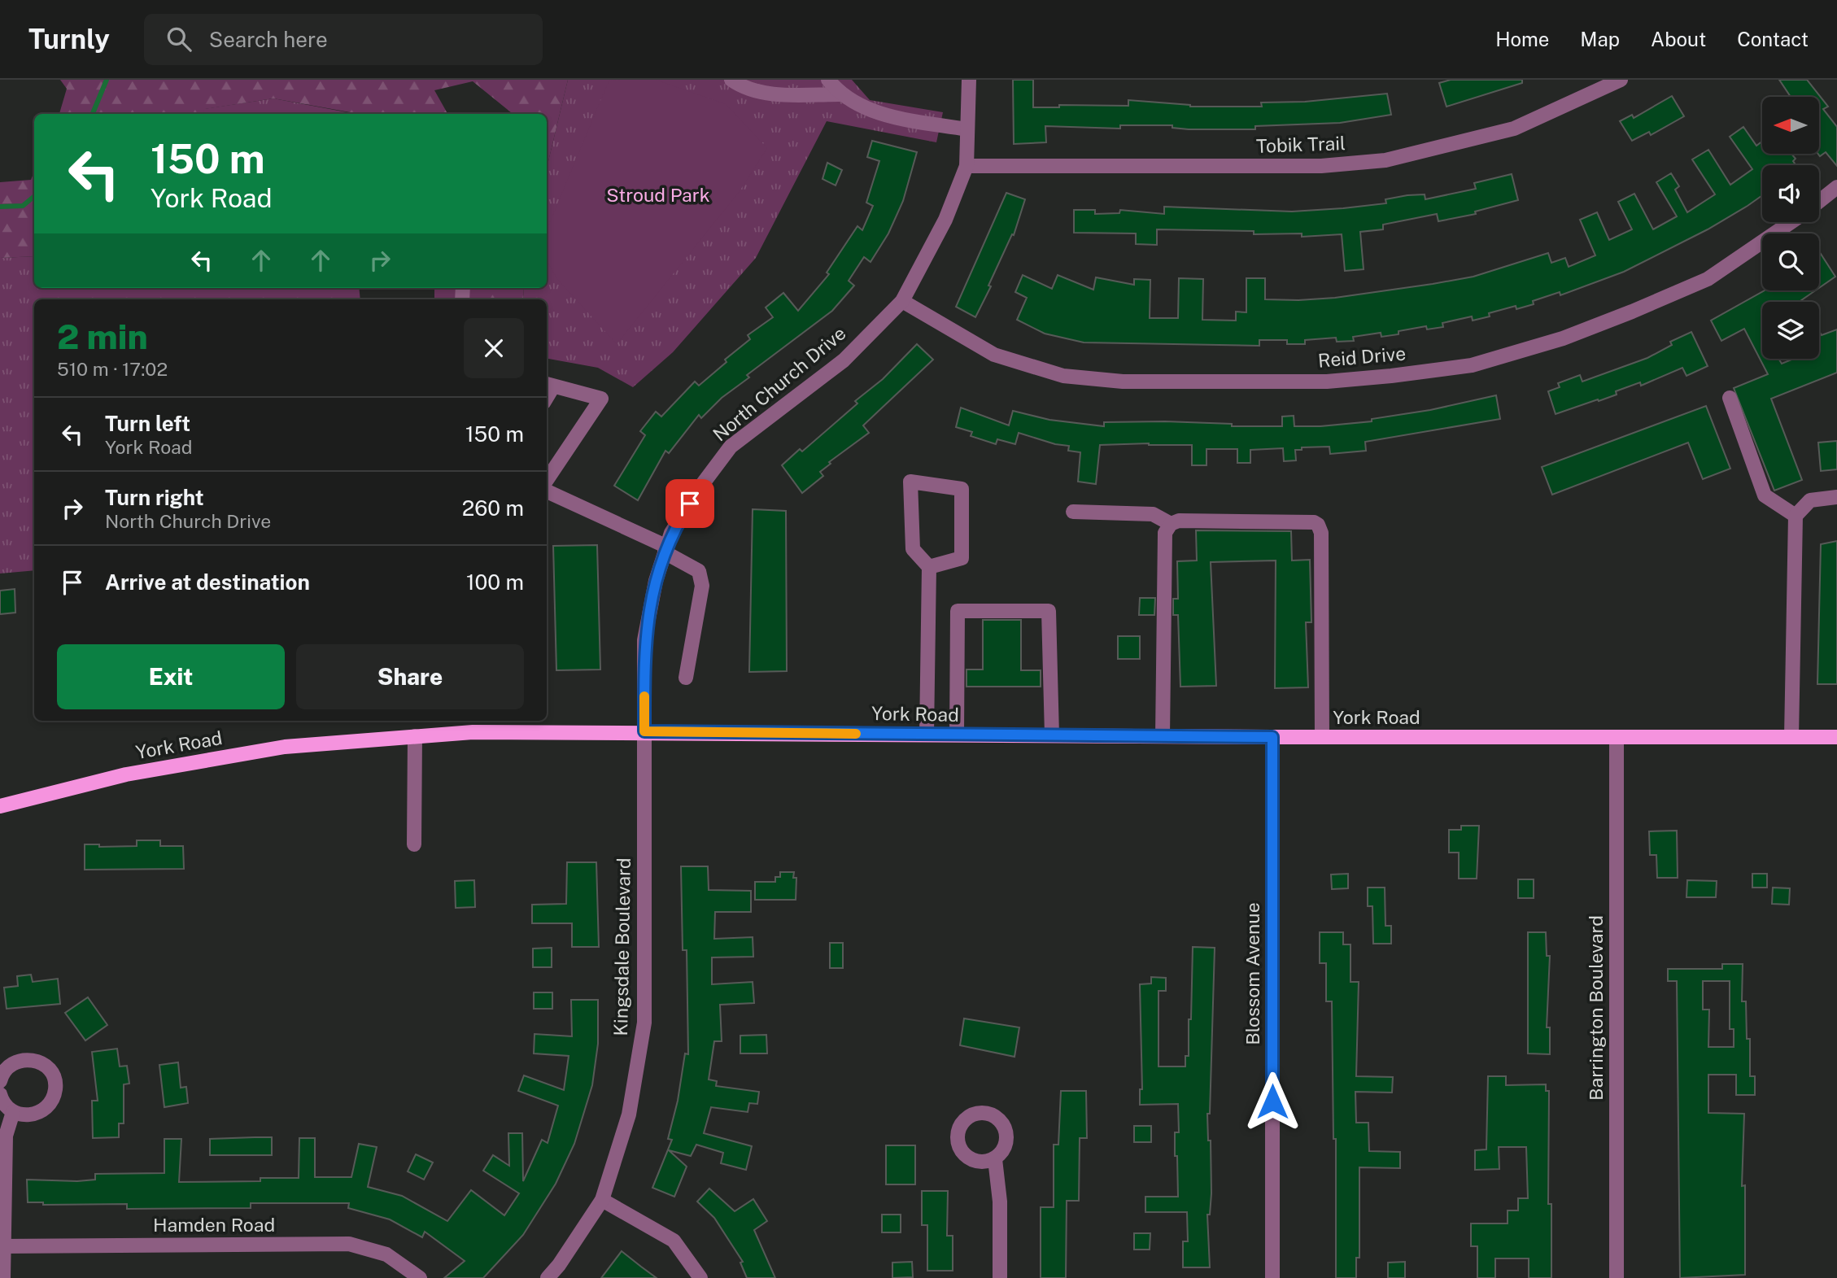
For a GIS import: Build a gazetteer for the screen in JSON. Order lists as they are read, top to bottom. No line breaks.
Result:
{"streets":{"main road":["York Road"],"street":["Tobik Trail","Reid Drive","North Church Drive","Kingsdale Boulevard","Blossom Avenue","Barrington Boulevard","Hamden Road"]},"crossings":[["Tobik Trail","North Church Drive"],["Reid Drive","North Church Drive"],["North Church Drive","York Road"],["North Church Drive","Kingsdale Boulevard"],["York Road","Kingsdale Boulevard"],["York Road","Blossom Avenue"],["York Road","Barrington Boulevard"]],"parks":["Stroud Park"],"north":"left","page":{"header":"Turnly","search":"Search here","nav":["Home","Map","About","Contact"],"turn":["150 m","York Road"],"heading":["2 min","510 m · 17:02"],"list":[{"name":"Turn left","note":"York Road","value":"150 m"},{"name":"Turn right","note":"North Church Drive","value":"260 m"},{"name":"Arrive at destination","value":"100 m"}],"buttons":["Exit","Share"]}}
